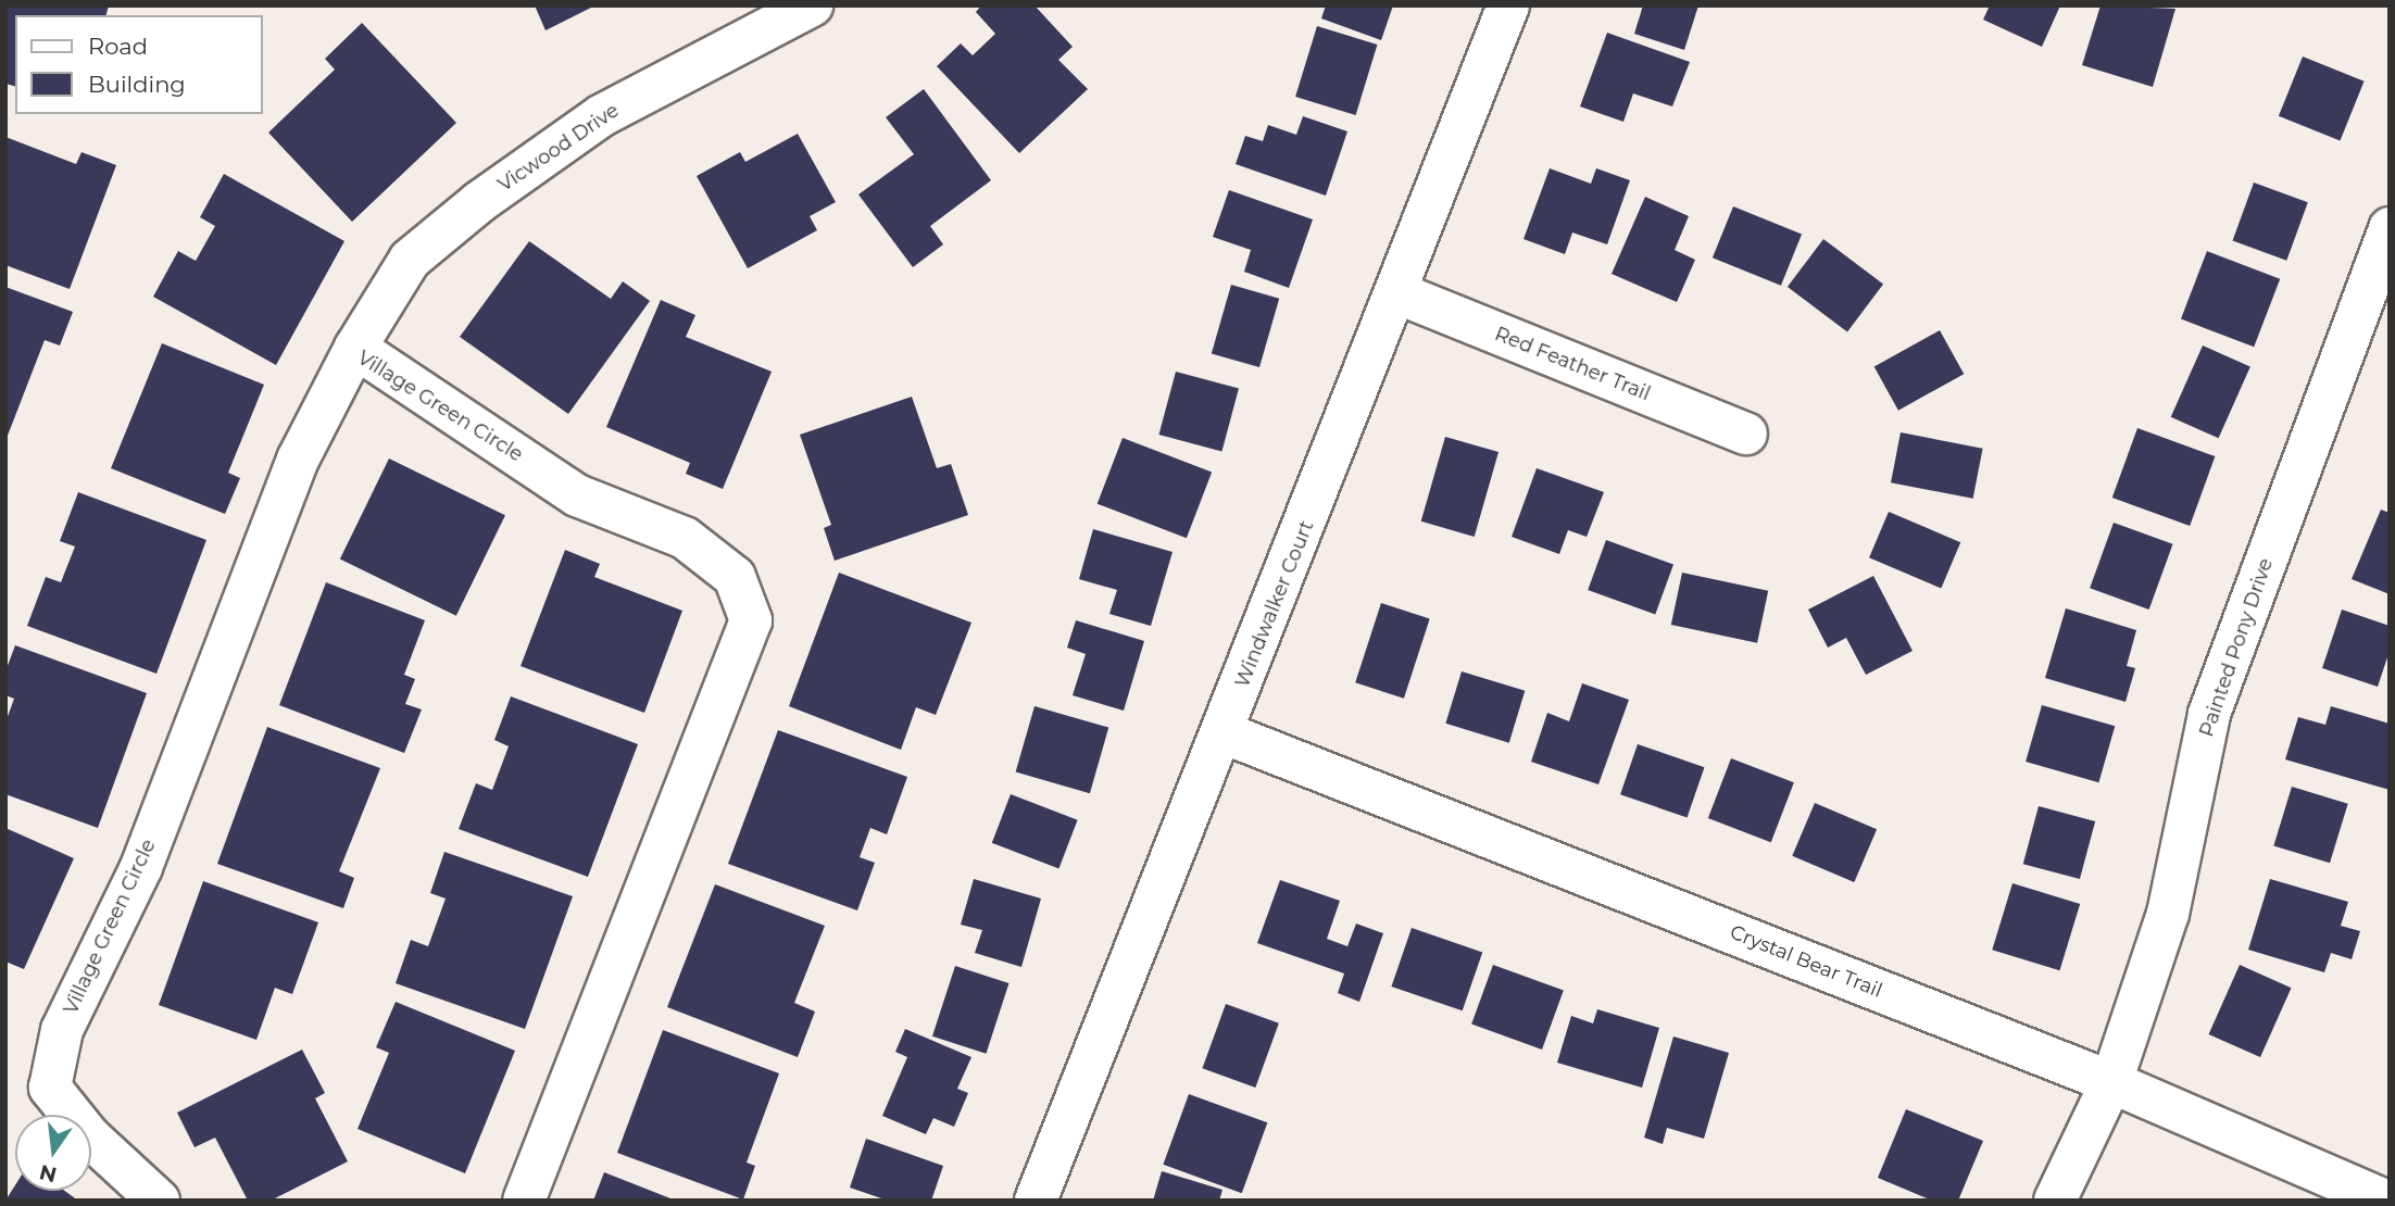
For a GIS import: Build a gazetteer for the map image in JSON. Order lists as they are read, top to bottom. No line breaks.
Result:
{"streets":{"street":["Vicwood Drive","Red Feather Trail","Village Green Circle","Windwalker Court","Painted Pony Drive","Crystal Bear Trail"]},"crossings":[["Vicwood Drive","Village Green Circle"],["Red Feather Trail","Windwalker Court"],["Windwalker Court","Crystal Bear Trail"],["Painted Pony Drive","Crystal Bear Trail"]],"legend":["Road","Building"],"north":"bottom"}
